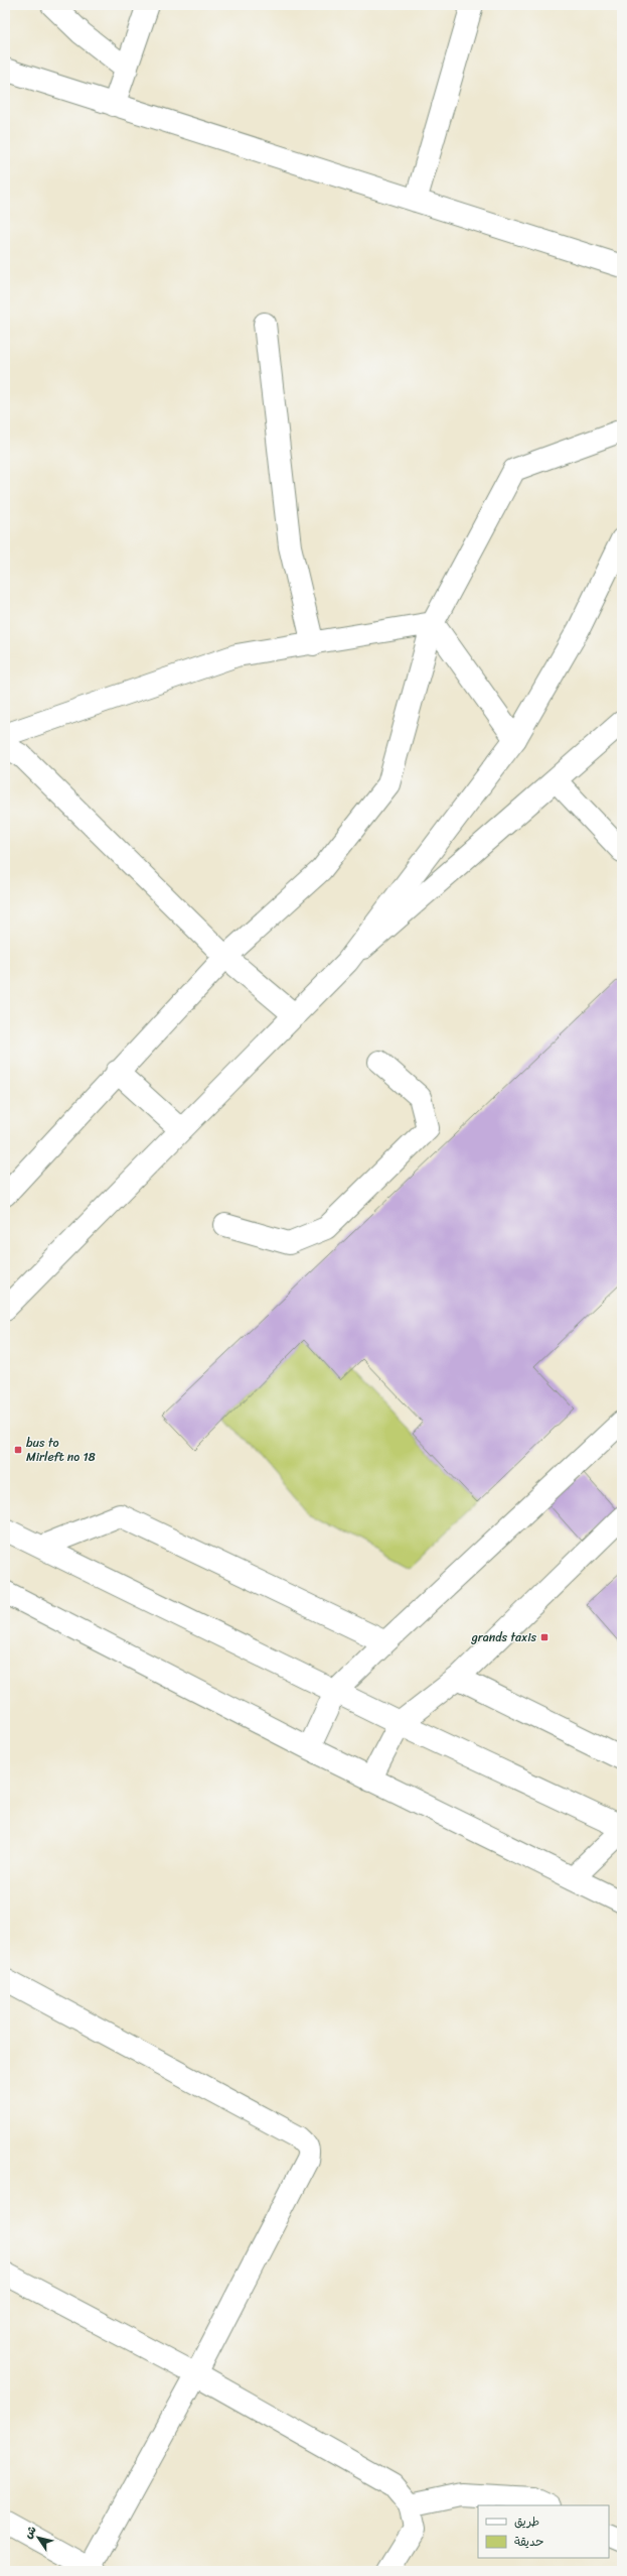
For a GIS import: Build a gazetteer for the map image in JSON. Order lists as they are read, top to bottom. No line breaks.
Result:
{"places":{"transit":["bus to Mirleft no 18","grands taxis"]},"legend":["طريق","حديقة"],"north":"top left"}
